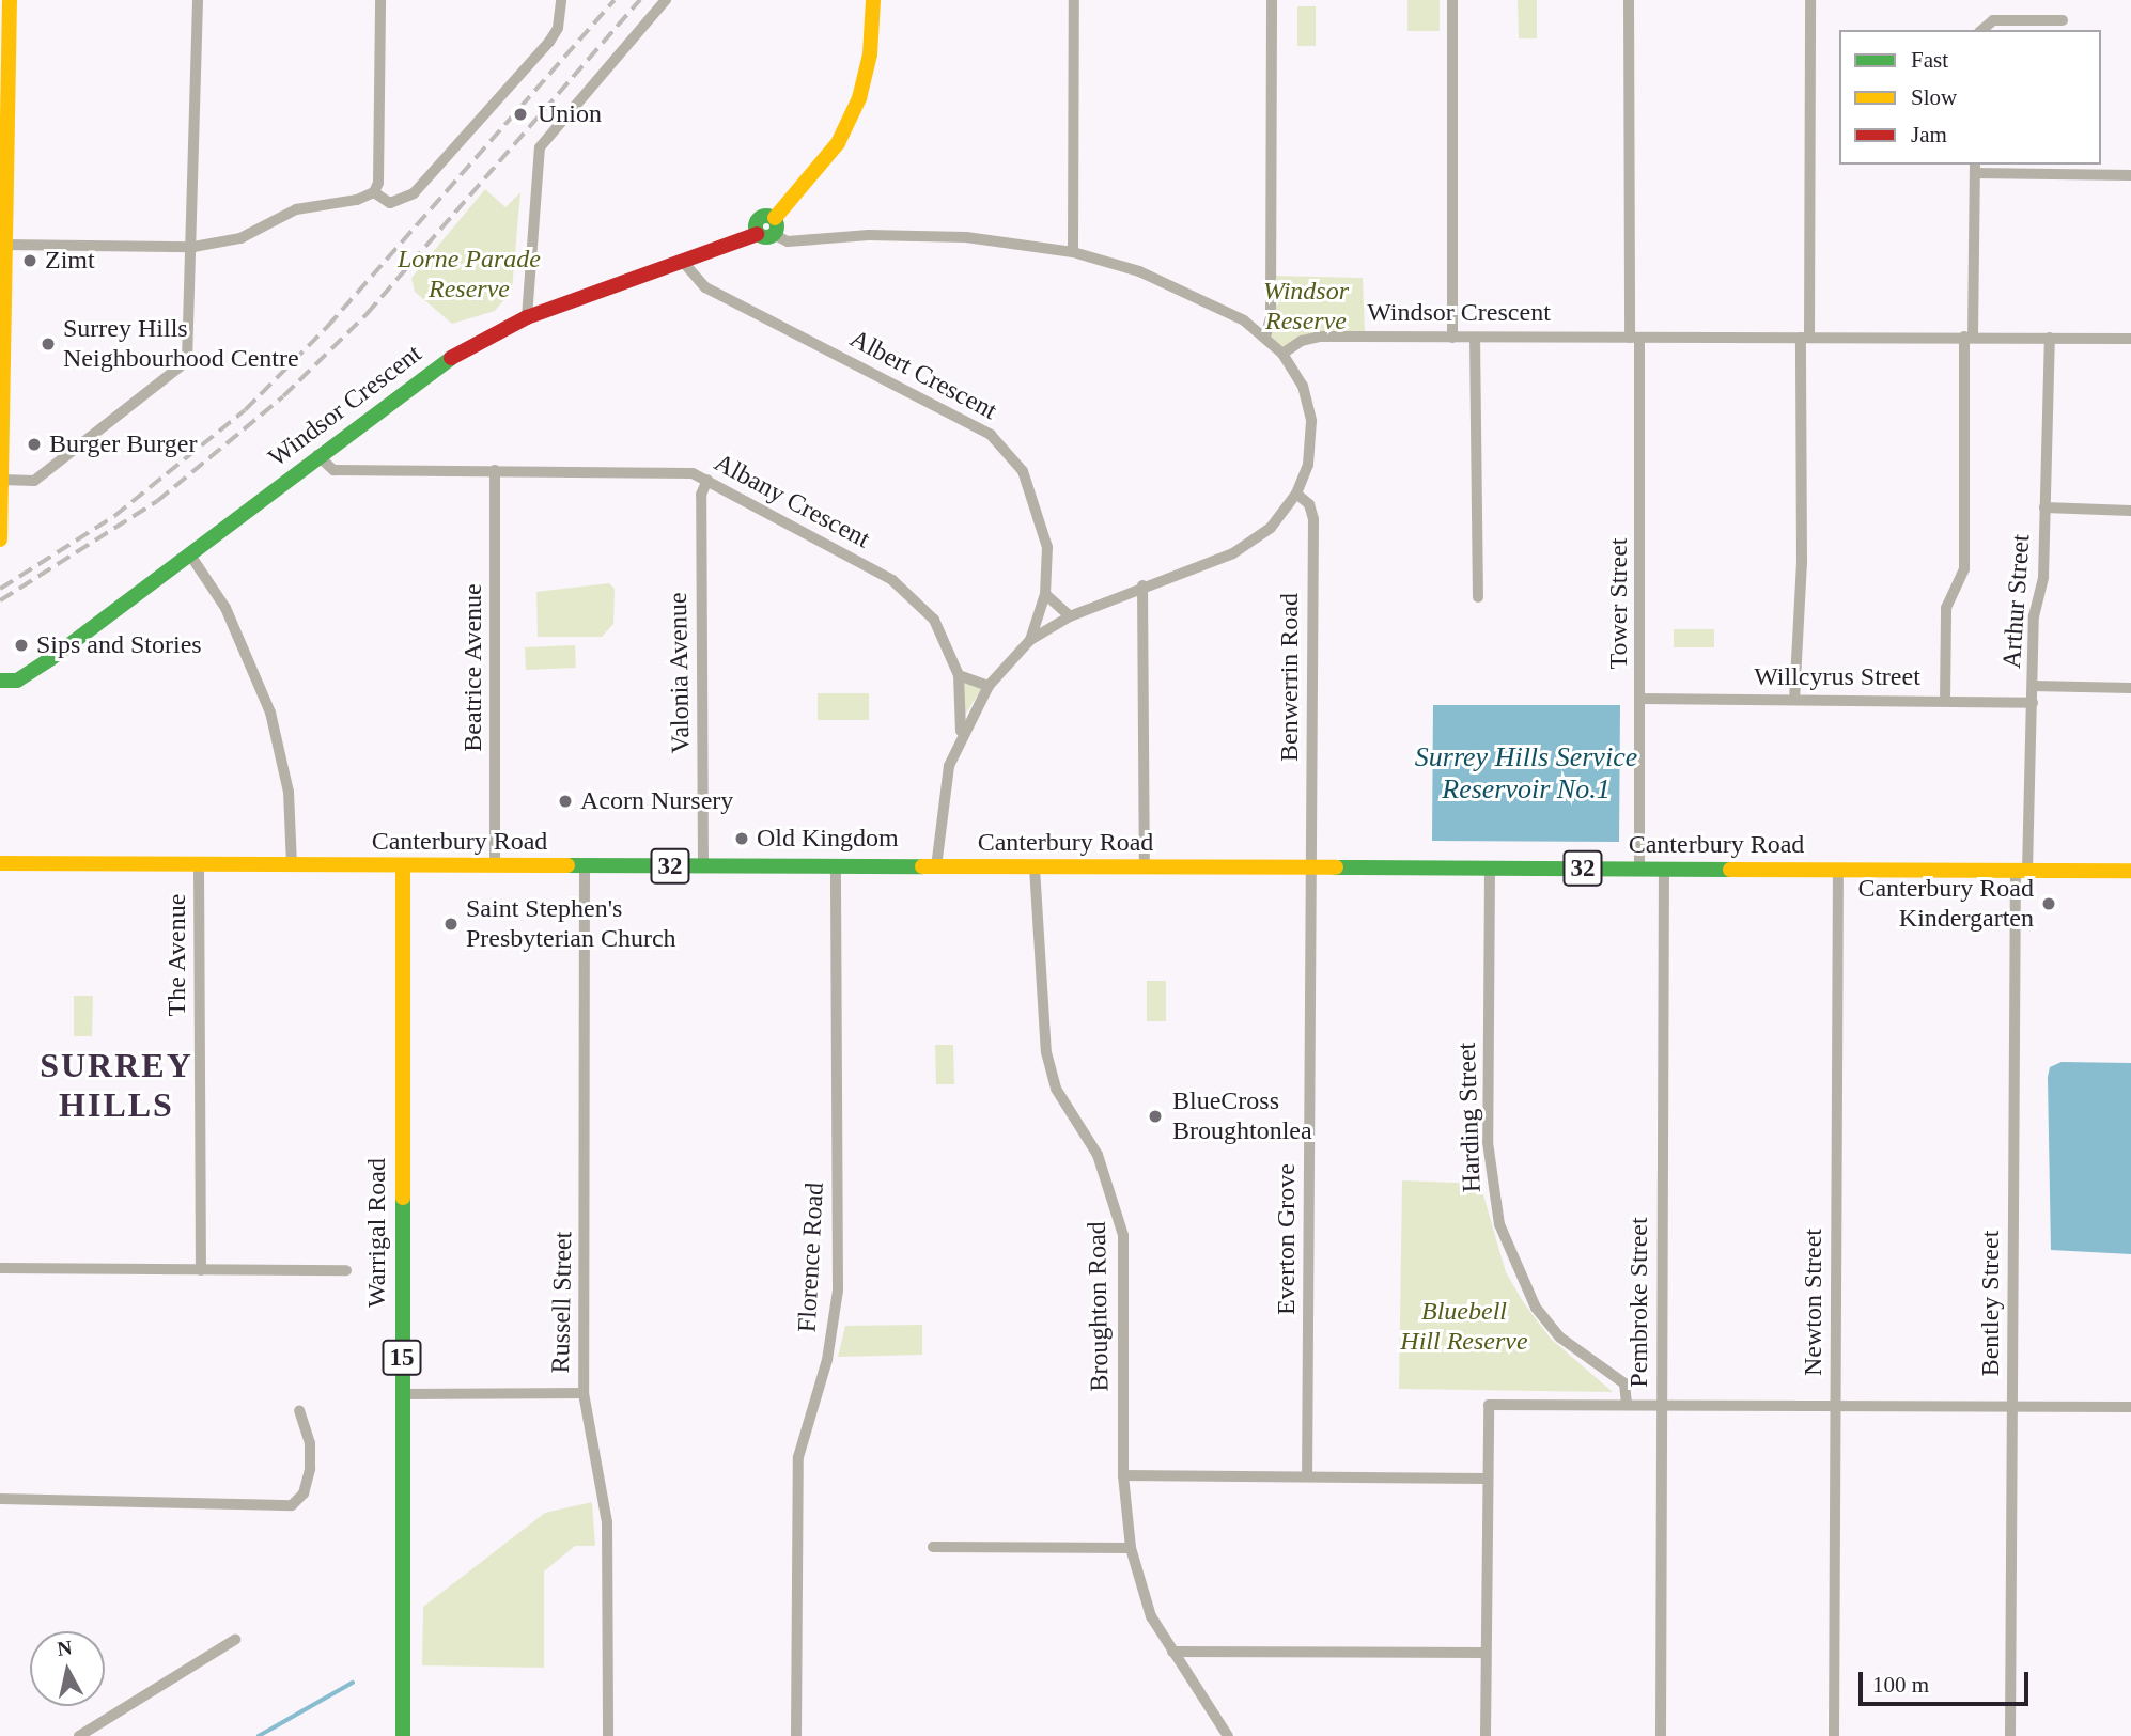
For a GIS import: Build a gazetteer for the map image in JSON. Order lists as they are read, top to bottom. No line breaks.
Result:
{"streets":{"main road":["Windsor Crescent","Canterbury Road","32","Warrigal Road","15"],"street":["Albert Crescent","Albany Crescent","Arthur Street","Tower Street","Beatrice Avenue","Valonia Avenue","Benwerrin Road","Willcyrus Street","The Avenue","Harding Street","Everton Grove","Florence Road","Russell Street","Pembroke Street","Newton Street","Bentley Street","Broughton Road"]},"crossings":[["Windsor Crescent","Albert Crescent"],["Windsor Crescent","Albany Crescent"],["Windsor Crescent","Arthur Street"],["Windsor Crescent","Tower Street"],["Albany Crescent","Beatrice Avenue"],["Albany Crescent","Valonia Avenue"],["Arthur Street","Willcyrus Street"],["Arthur Street","Canterbury Road"],["Arthur Street","Bentley Street"],["Tower Street","Willcyrus Street"],["Tower Street","Canterbury Road"],["Beatrice Avenue","Canterbury Road"],["Valonia Avenue","Canterbury Road"],["Benwerrin Road","Canterbury Road"],["Benwerrin Road","Everton Grove"],["Canterbury Road","The Avenue"],["Canterbury Road","Harding Street"],["Canterbury Road","Warrigal Road"],["Canterbury Road","Everton Grove"],["Canterbury Road","Florence Road"],["Canterbury Road","Russell Street"],["Canterbury Road","Pembroke Street"],["Canterbury Road","Newton Street"],["Canterbury Road","Bentley Street"],["Canterbury Road","Broughton Road"]],"districts":["SURREY HILLS"],"water":["Surrey Hills Service Reservoir No.1"],"parks":["Lorne Parade Reserve","Windsor Reserve","Bluebell Hill Reserve"],"places":["Union","Zimt","Surrey Hills Neighbourhood Centre","Burger Burger","Sips and Stories","Acorn Nursery","Old Kingdom","Canterbury Road Kindergarten","Saint Stephen's Presbyterian Church","BlueCross Broughtonlea"],"legend":["Fast","Slow","Jam"],"scale_bar":"100 m","north":"top"}
